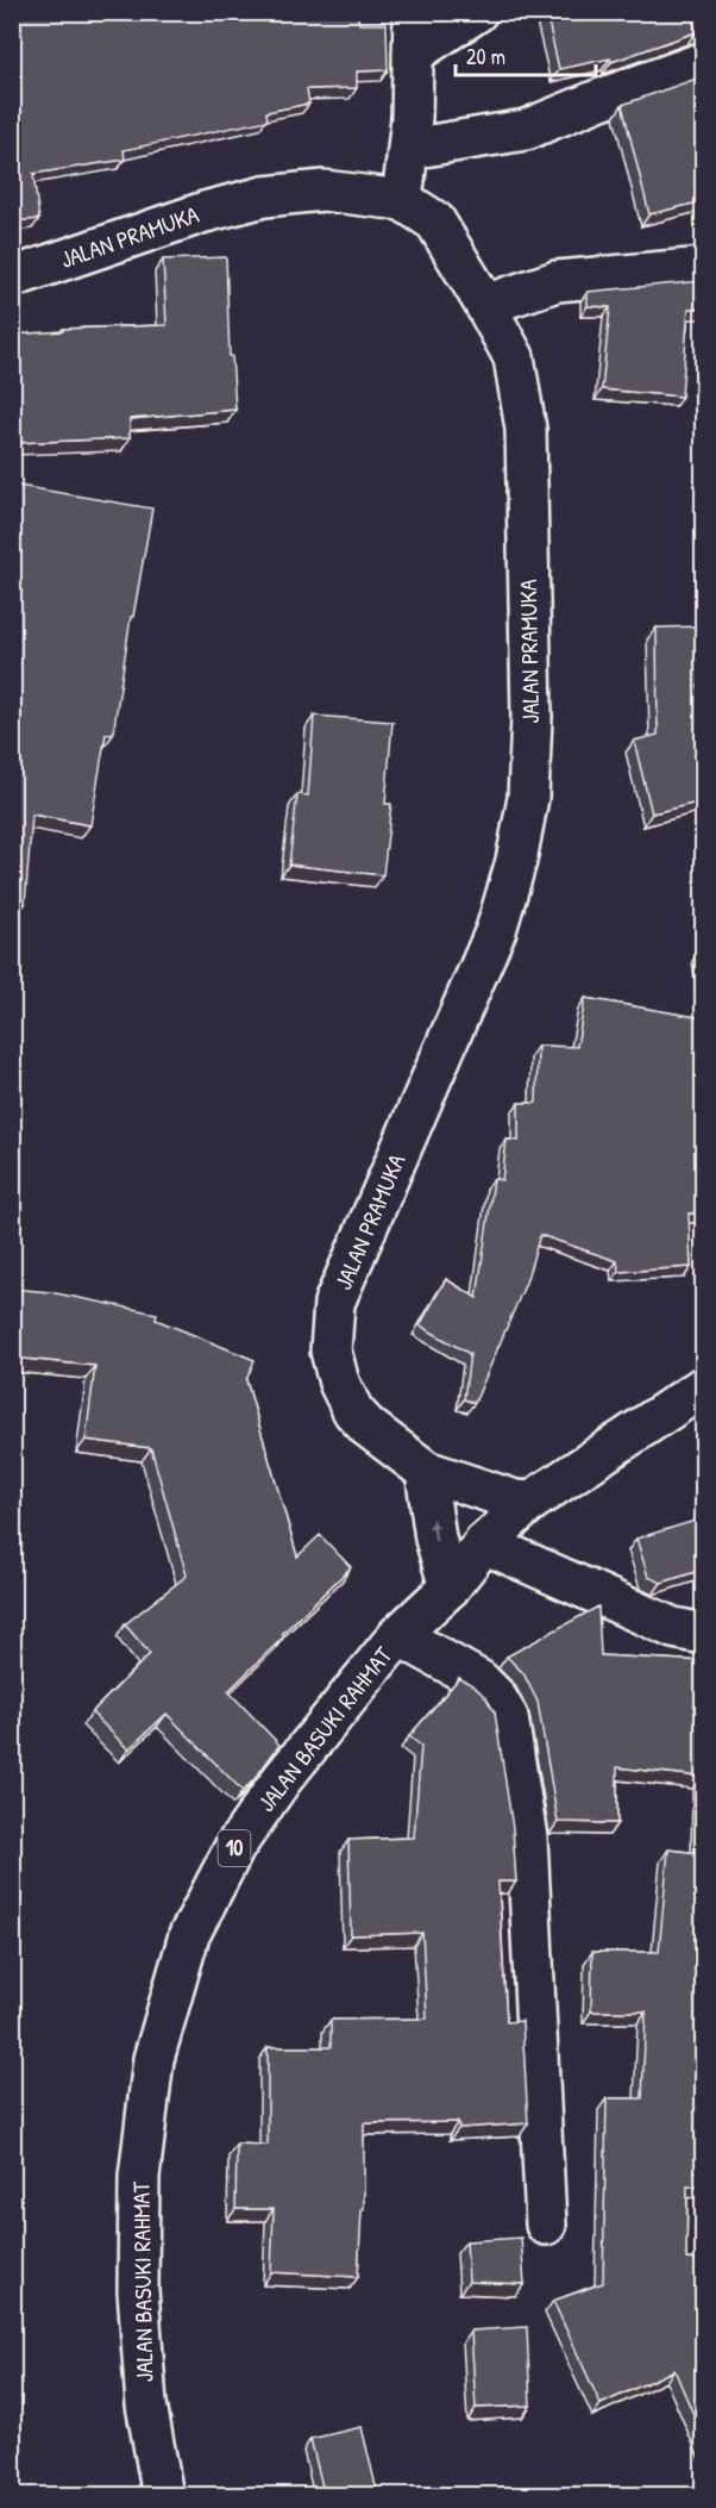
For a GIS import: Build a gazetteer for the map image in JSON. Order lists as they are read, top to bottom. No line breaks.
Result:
{"streets":{"main road":["JALAN PRAMUKA","JALAN BASUKI RAHMAT","10"]},"crossings":[["JALAN PRAMUKA","JALAN BASUKI RAHMAT"]],"scale_bar":"20 m"}
